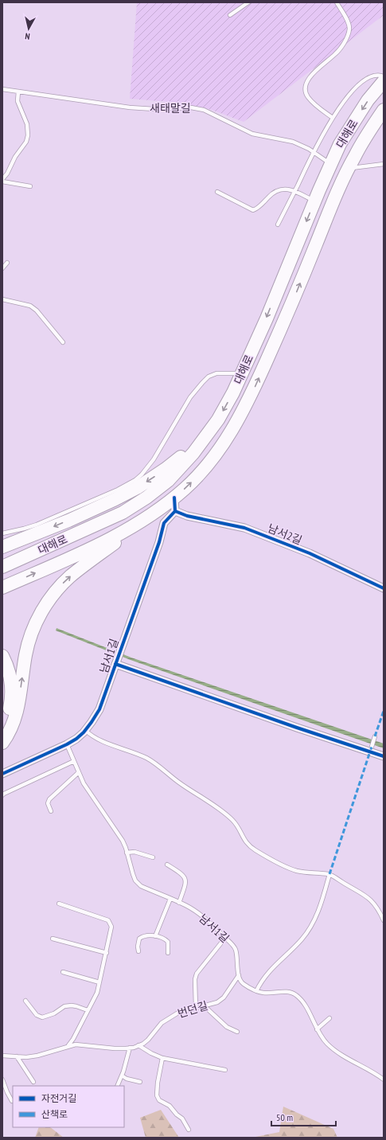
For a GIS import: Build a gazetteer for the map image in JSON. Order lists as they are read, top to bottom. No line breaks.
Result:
{"streets":{"highway":["대해로"],"street":["남서2길","남서1길"],"lane":["새태말길","번던길"]},"crossings":[["새태말길","대해로"],["남서2길","남서1길"],["남서1길","번던길"]],"legend":["자전거길","산책로"],"scale_bar":"50 m","north":"bottom"}
